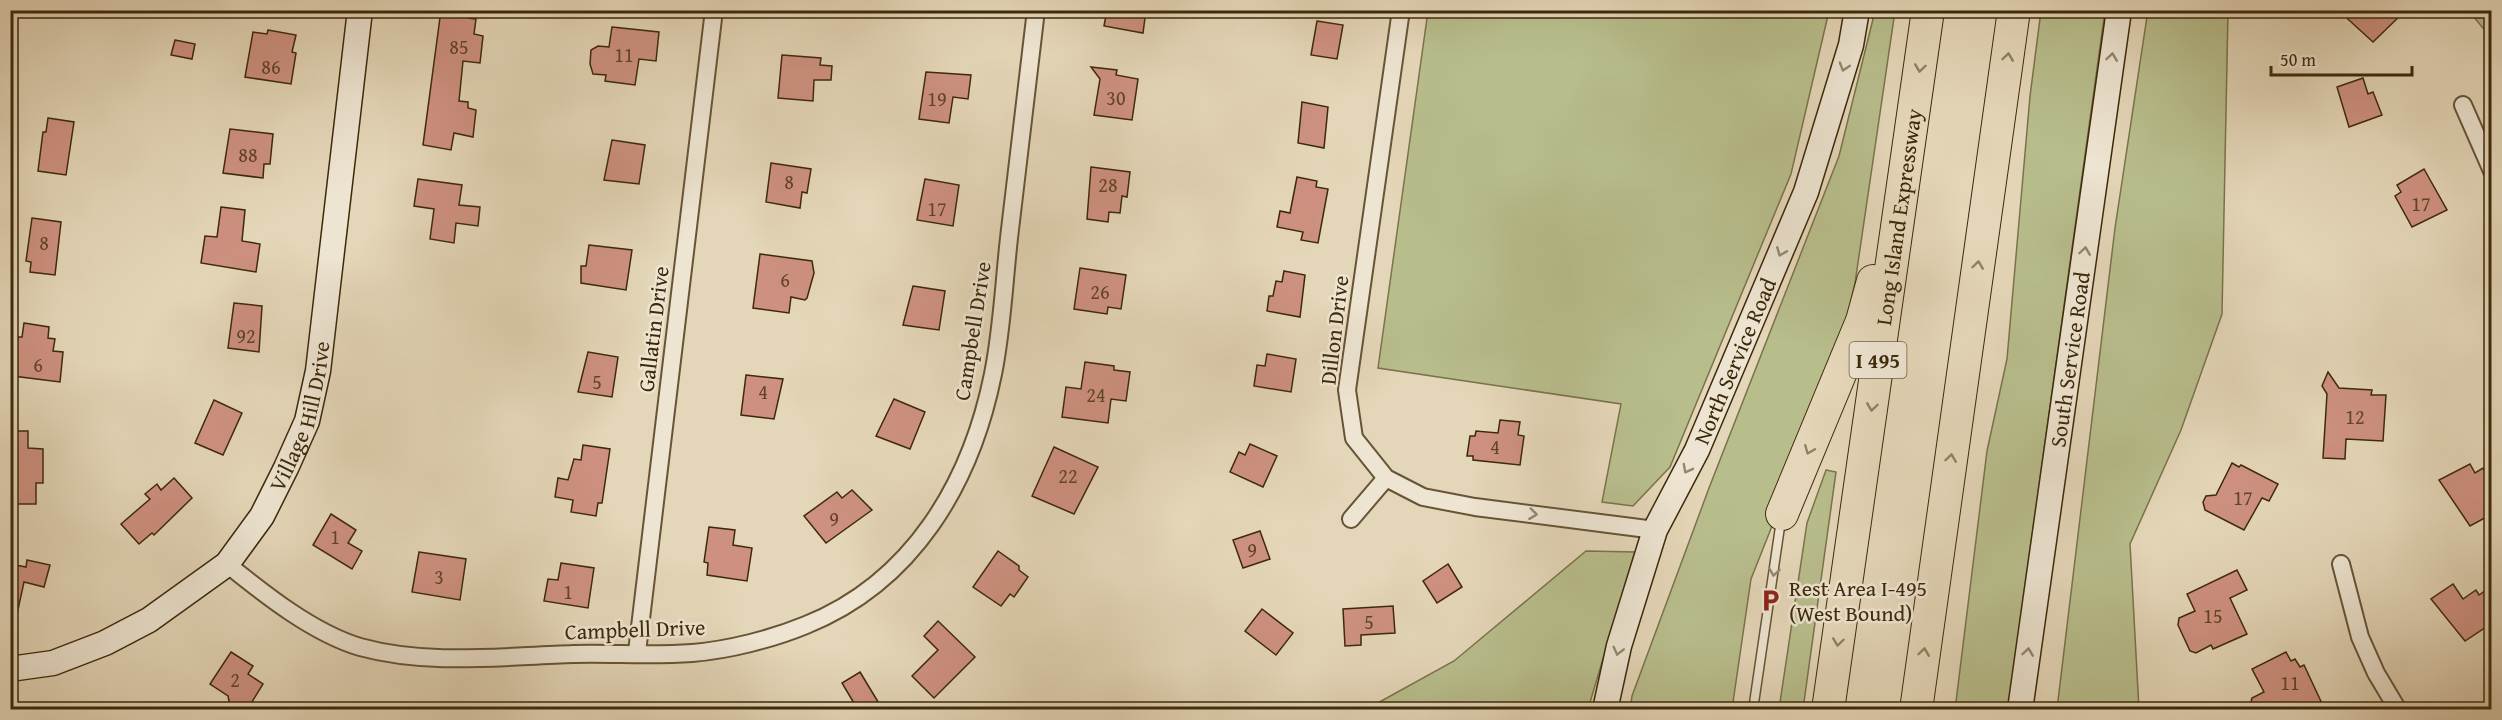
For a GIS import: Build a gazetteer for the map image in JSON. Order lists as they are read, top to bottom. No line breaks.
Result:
{"streets":{"highway":["Long Island Expressway","I 495"],"main road":["South Service Road","North Service Road","Village Hill Drive"],"street":["Gallatin Drive","Dillon Drive","Campbell Drive"]},"crossings":[["Gallatin Drive","Campbell Drive"],["Dillon Drive","North Service Road"],["Campbell Drive","Village Hill Drive"]],"one_way":["Dillon Drive","South Service Road","North Service Road"],"places":{"parking":["Rest Area I-495 (West Bound)"]},"house_numbers":["85","11","86","30","19","88","8","28","17","17","8","6","26","92","6","5","4","24","12","4","22","17","9","1","9","3","1","15","5","2","11"],"scale_bar":"50 m"}
